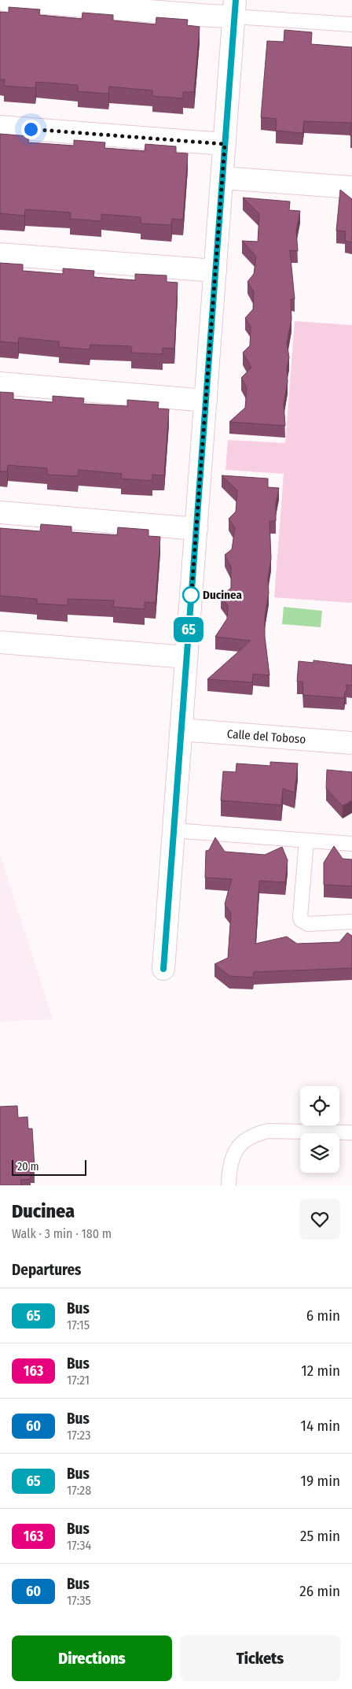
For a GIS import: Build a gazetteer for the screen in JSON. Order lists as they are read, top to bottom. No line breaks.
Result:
{"streets":{"street":["Calle del Toboso"]},"places":["Ducinea"],"lines":["bus line 65"],"scale_bar":"20 m","page":{"on_map":"65","scale":"20 m","heading":[["Ducinea","Walk · 3 min · 180 m"],"Departures"],"list":[{"mark":"65","name":"Bus","note":"17:15","value":"6 min"},{"mark":"163","name":"Bus","note":"17:21","value":"12 min"},{"mark":"60","name":"Bus","note":"17:23","value":"14 min"},{"mark":"65","name":"Bus","note":"17:28","value":"19 min"},{"mark":"163","name":"Bus","note":"17:34","value":"25 min"},{"mark":"60","name":"Bus","note":"17:35","value":"26 min"}],"buttons":["Directions","Tickets"]}}
